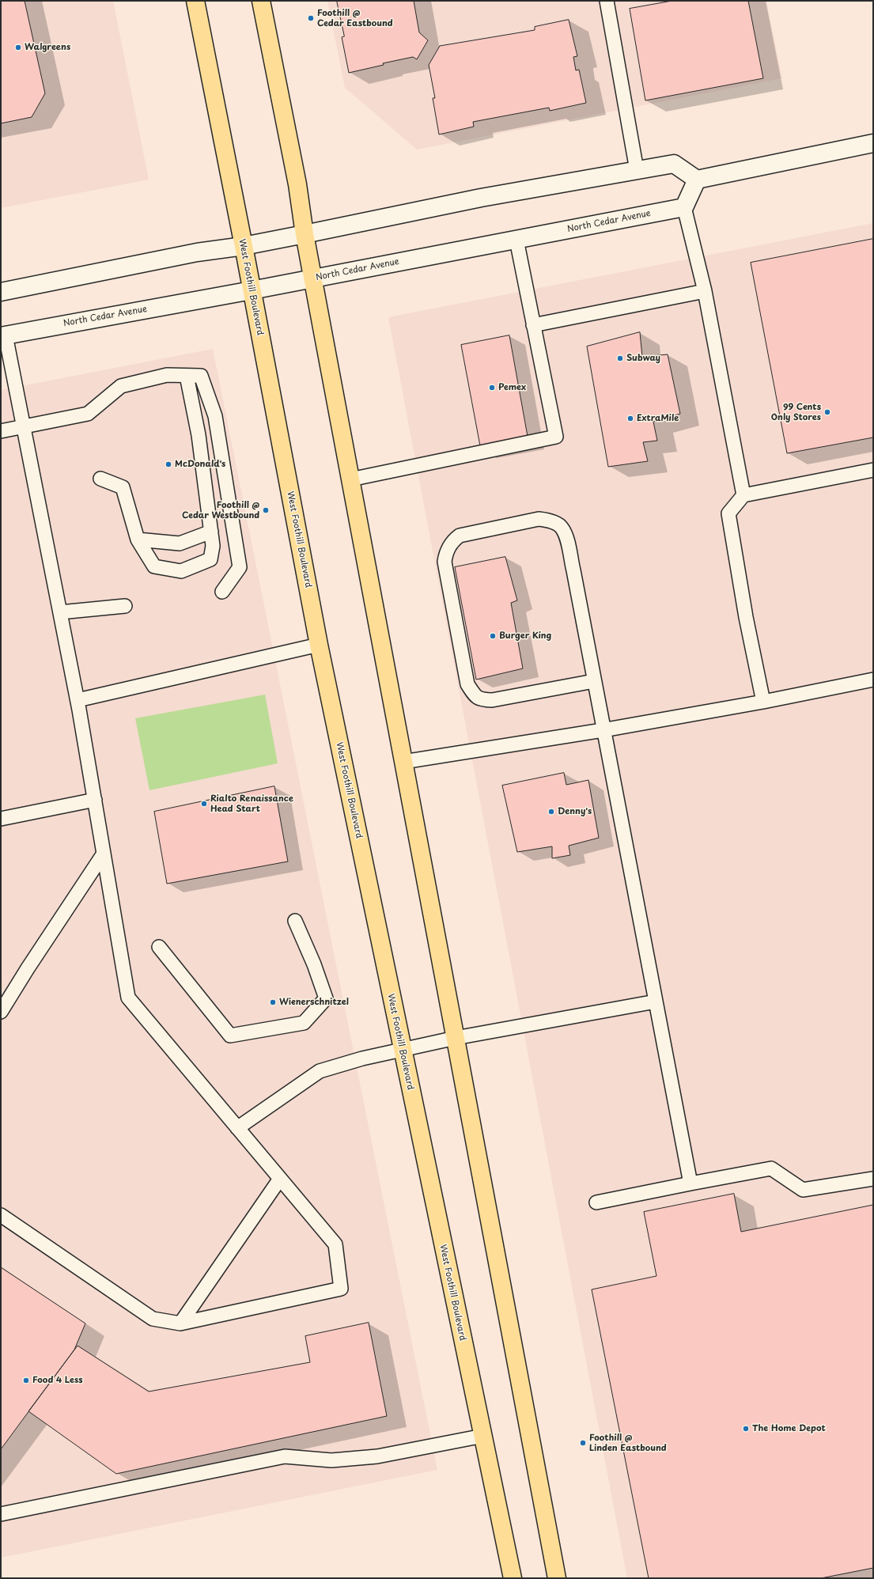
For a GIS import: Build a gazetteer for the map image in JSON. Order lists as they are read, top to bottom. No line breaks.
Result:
{"streets":{"main road":["North Cedar Avenue","West Foothill Boulevard"]},"crossings":[["North Cedar Avenue","West Foothill Boulevard"]],"places":["Foothill @ Cedar Eastbound","Walgreens","Subway","Pemex","99 Cents Only Stores","ExtraMile","McDonald's","Foothill @ Cedar Westbound","Burger King","Rialto Renaissance Head Start","Denny's","Wienerschnitzel","Food 4 Less","The Home Depot","Foothill @ Linden Eastbound"]}
